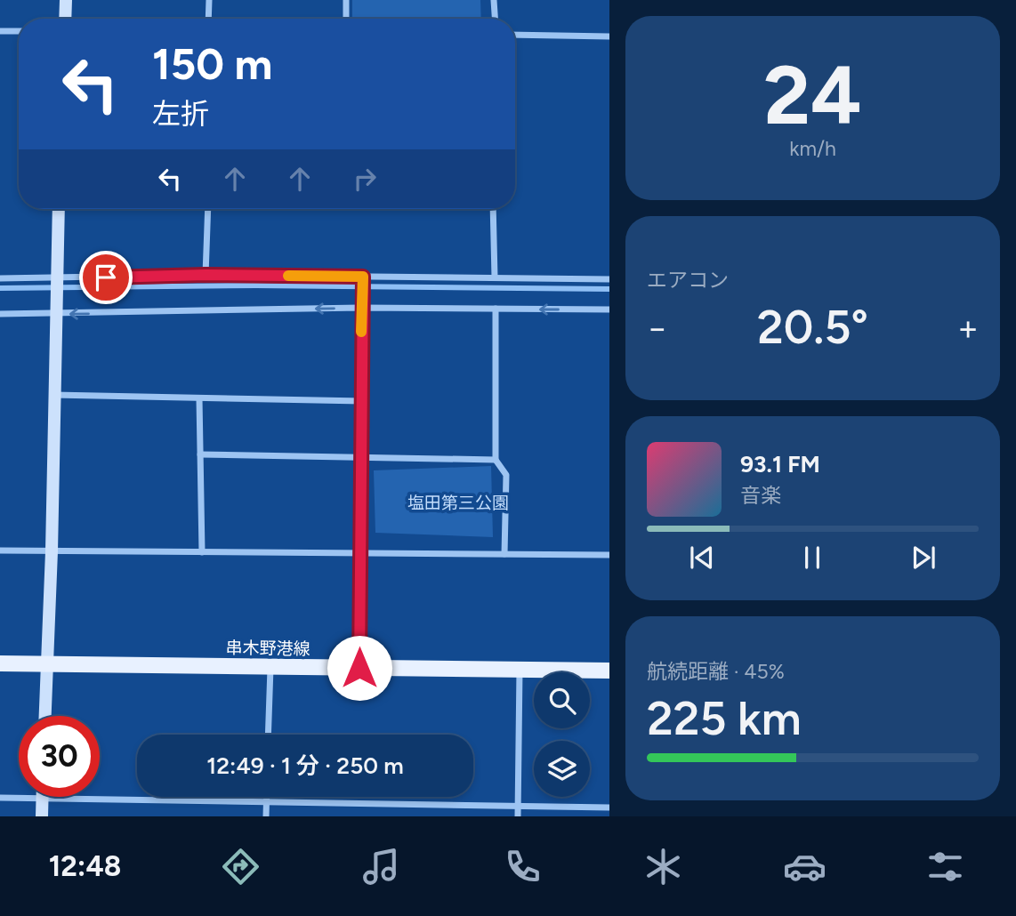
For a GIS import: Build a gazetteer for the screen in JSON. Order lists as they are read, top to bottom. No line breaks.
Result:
{"streets":{"main road":["串木野港線"]},"parks":["塩田第三公園"],"page":{"tile":[["24","km/h"],"エアコン",["航続距離 · 45%","225 km"]],"turn":["150 m","左折"],"heat":["−","20.5°","+"],"song":["93.1 FM","音楽"],"limit":"30","trip":"12:49 · 1 分 · 250 m","tabs":"12:48"}}
